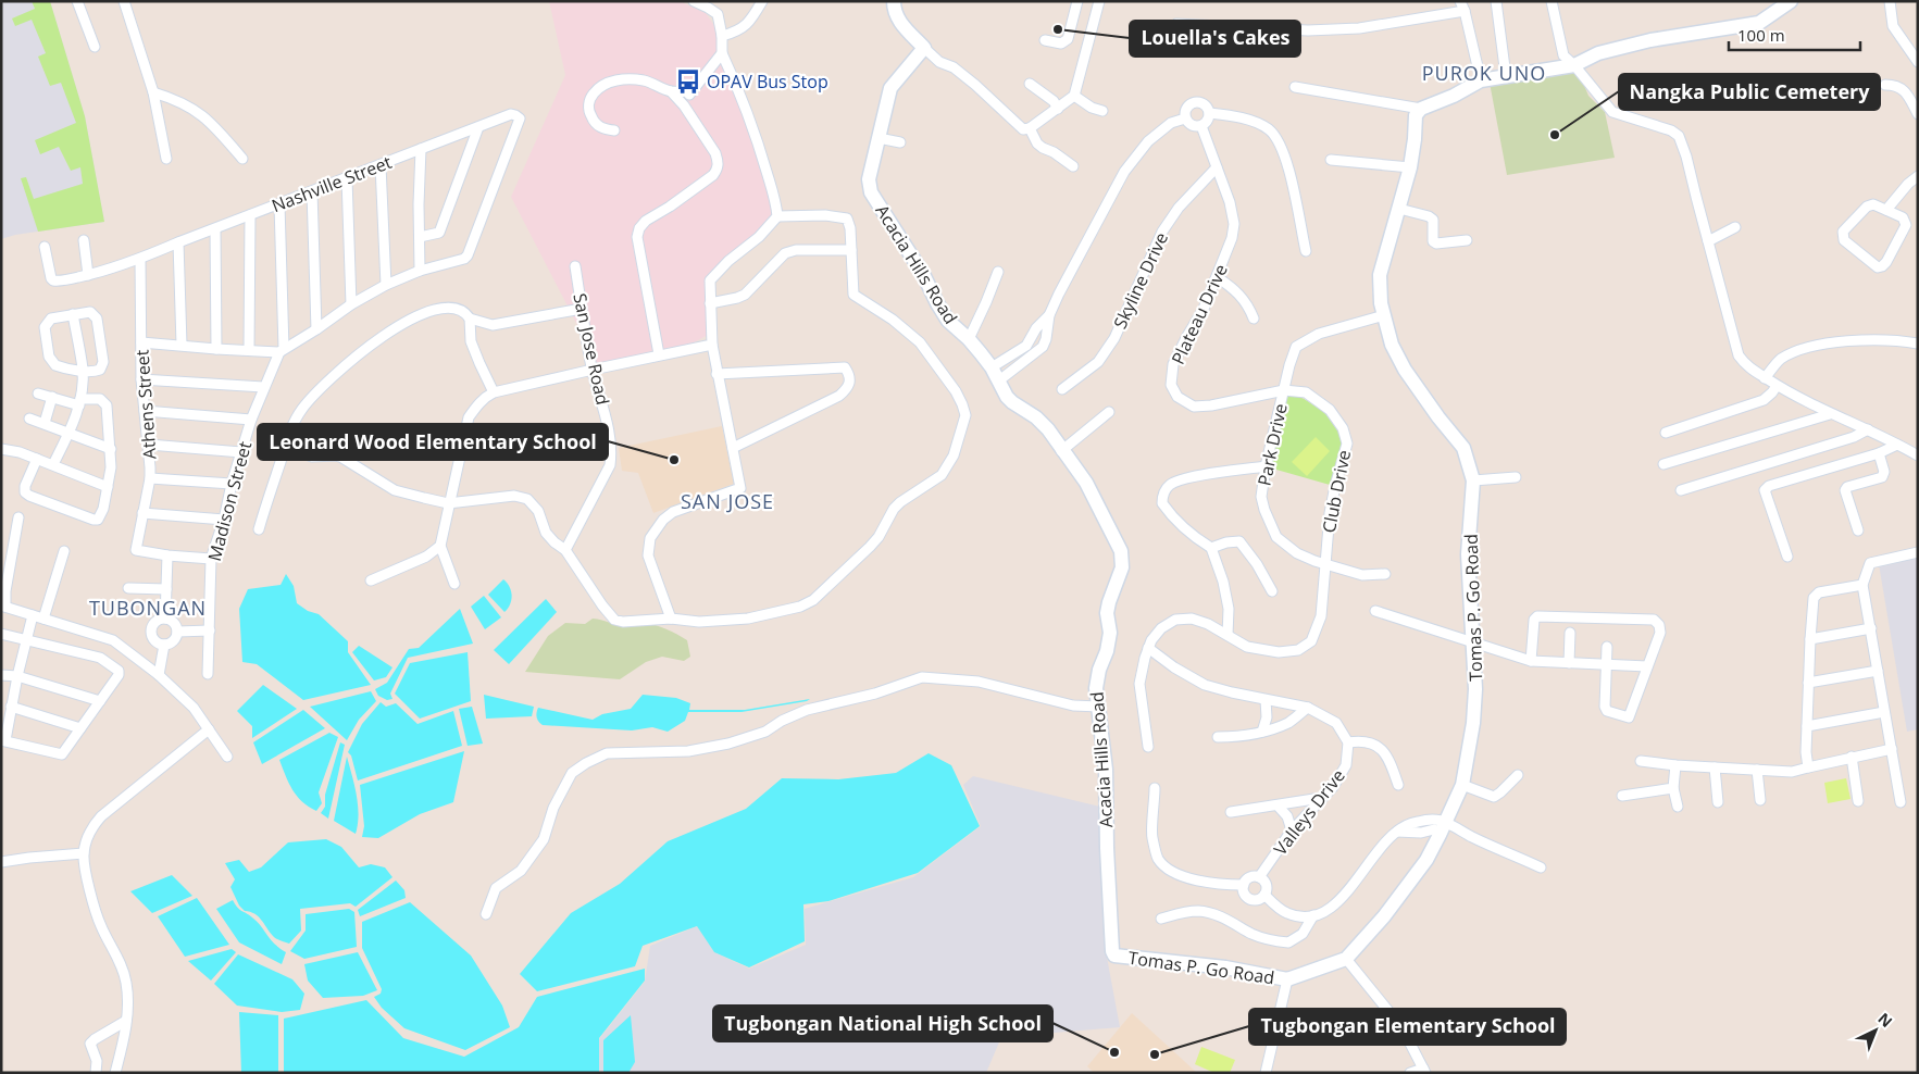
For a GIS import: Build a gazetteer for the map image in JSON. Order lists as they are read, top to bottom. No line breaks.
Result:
{"streets":{"street":["Nashville Street","Acacia Hills Road","Skyline Drive","Plateau Drive","San Jose Road","Athens Street","Park Drive","Club Drive","Madison Street","Tomas P. Go Road","Valleys Drive"]},"crossings":[["Nashville Street","Athens Street"],["Acacia Hills Road","Tomas P. Go Road"],["Skyline Drive","Plateau Drive"],["Plateau Drive","Park Drive"],["Plateau Drive","Club Drive"],["Park Drive","Club Drive"],["Park Drive","Tomas P. Go Road"]],"districts":["PUROK UNO","SAN JOSE","TUBONGAN"],"places":{"other":["Louella's Cakes","Nangka Public Cemetery","Leonard Wood Elementary School","Tugbongan National High School","Tugbongan Elementary School"],"bus stop":["OPAV Bus Stop"]},"scale_bar":"100 m","north":"top right"}
